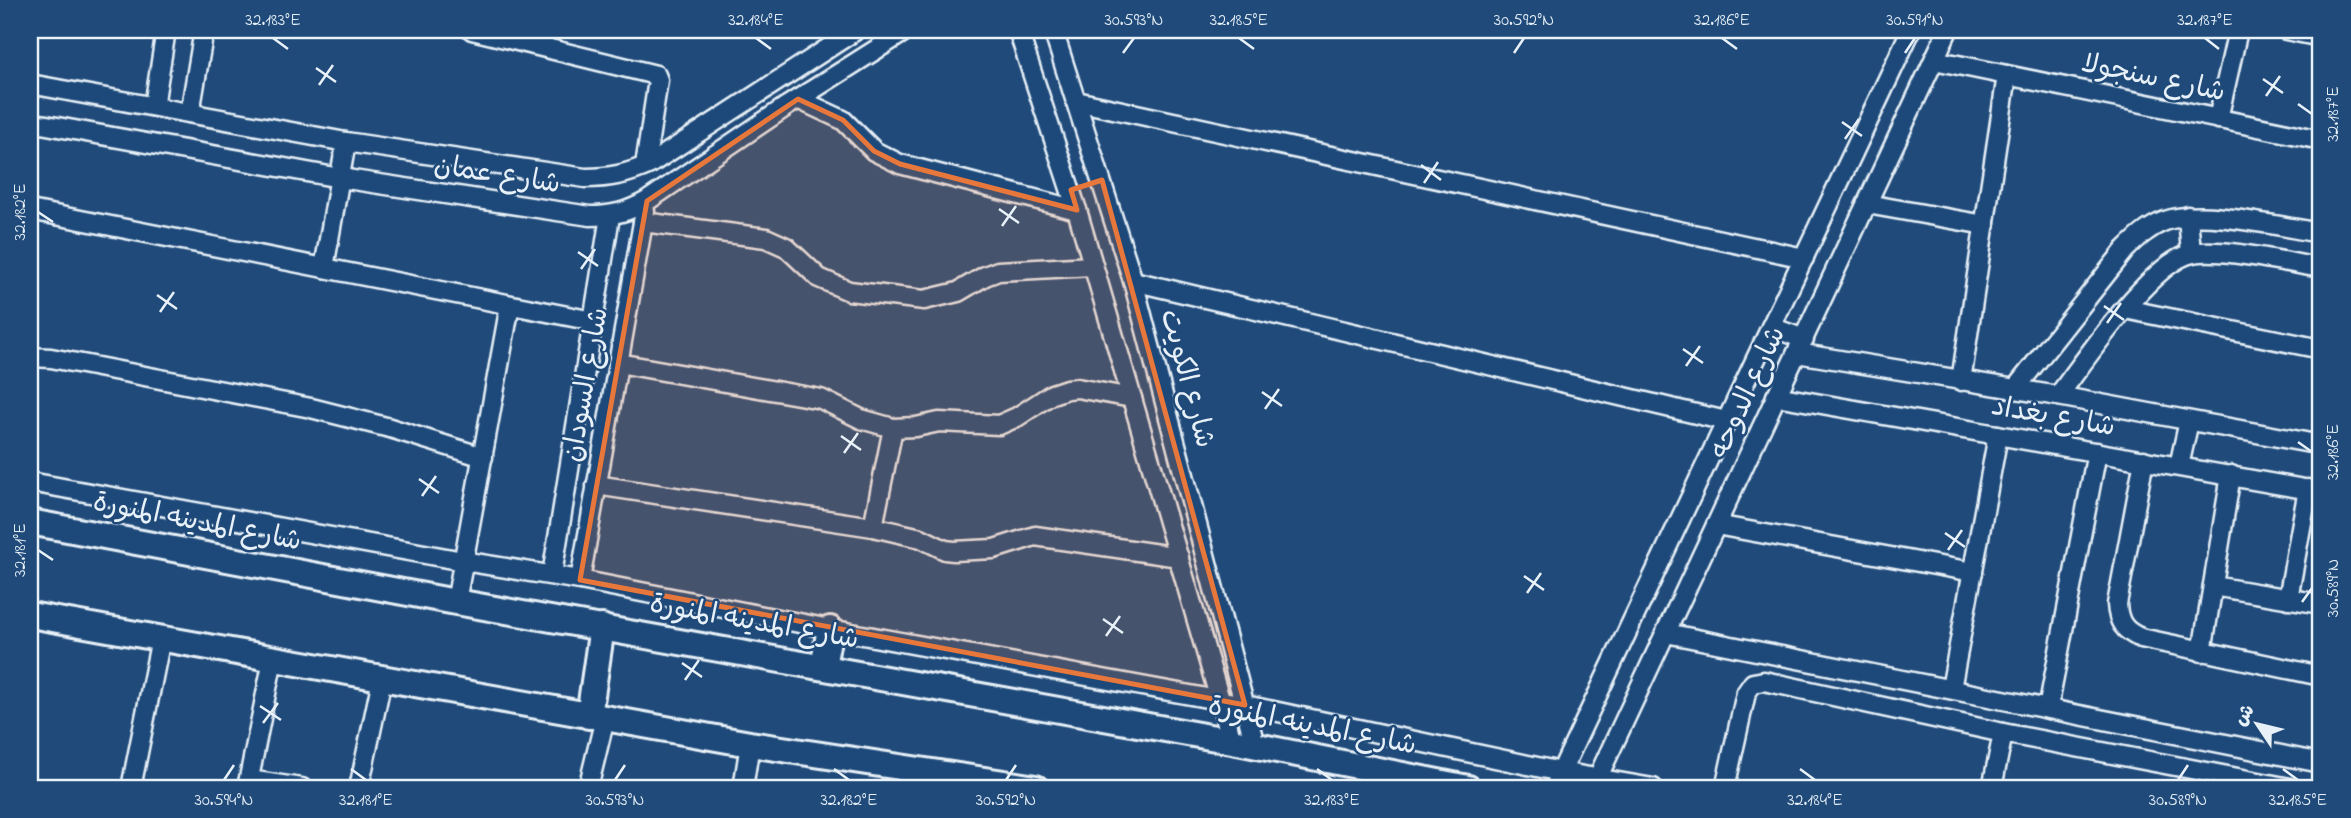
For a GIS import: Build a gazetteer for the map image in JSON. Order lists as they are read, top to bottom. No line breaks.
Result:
{"streets":{"main road":["شارع المدينه المنورة"],"street":["شارع سنجولا","شارع عمان","شارع الكويت","شارع السودان","شارع الدوحه","شارع بغداد"]},"crossings":[["شارع سنجولا","شارع الدوحه"],["شارع عمان","شارع السودان"],["شارع الكويت","شارع المدينه المنورة"],["شارع الدوحه","شارع بغداد"]],"north":"top left","coordinates":["32.183°E","32.184°E","30.593°N","32.185°E","30.592°N","32.186°E","30.591°N","32.187°E","32.182°E","32.181°E","30.589°N","30.594°N"]}
